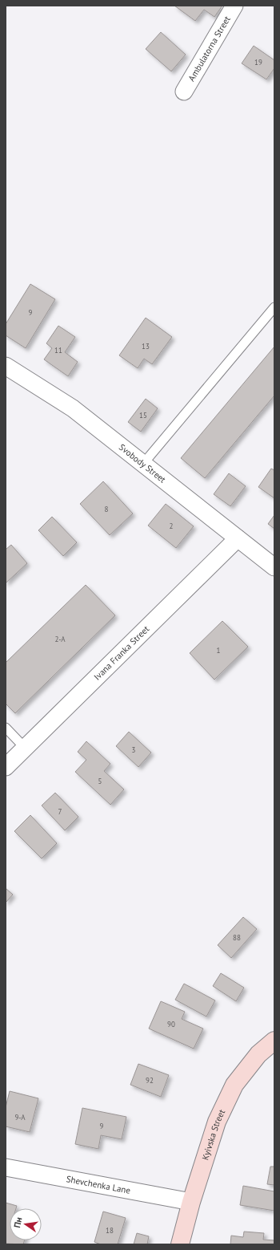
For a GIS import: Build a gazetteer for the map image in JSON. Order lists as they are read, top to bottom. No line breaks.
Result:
{"streets":{"street":["Ambulatorna Street","Svobody Street","Ivana Franka Street","Kyivska Street","Shevchenka Lane"]},"crossings":[["Svobody Street","Ivana Franka Street"],["Kyivska Street","Shevchenka Lane"]],"house_numbers":["19","9","13","11","15","8","2","2-А","1","3","5","7","88","90","92","9-А","9","18"],"north":"left"}
